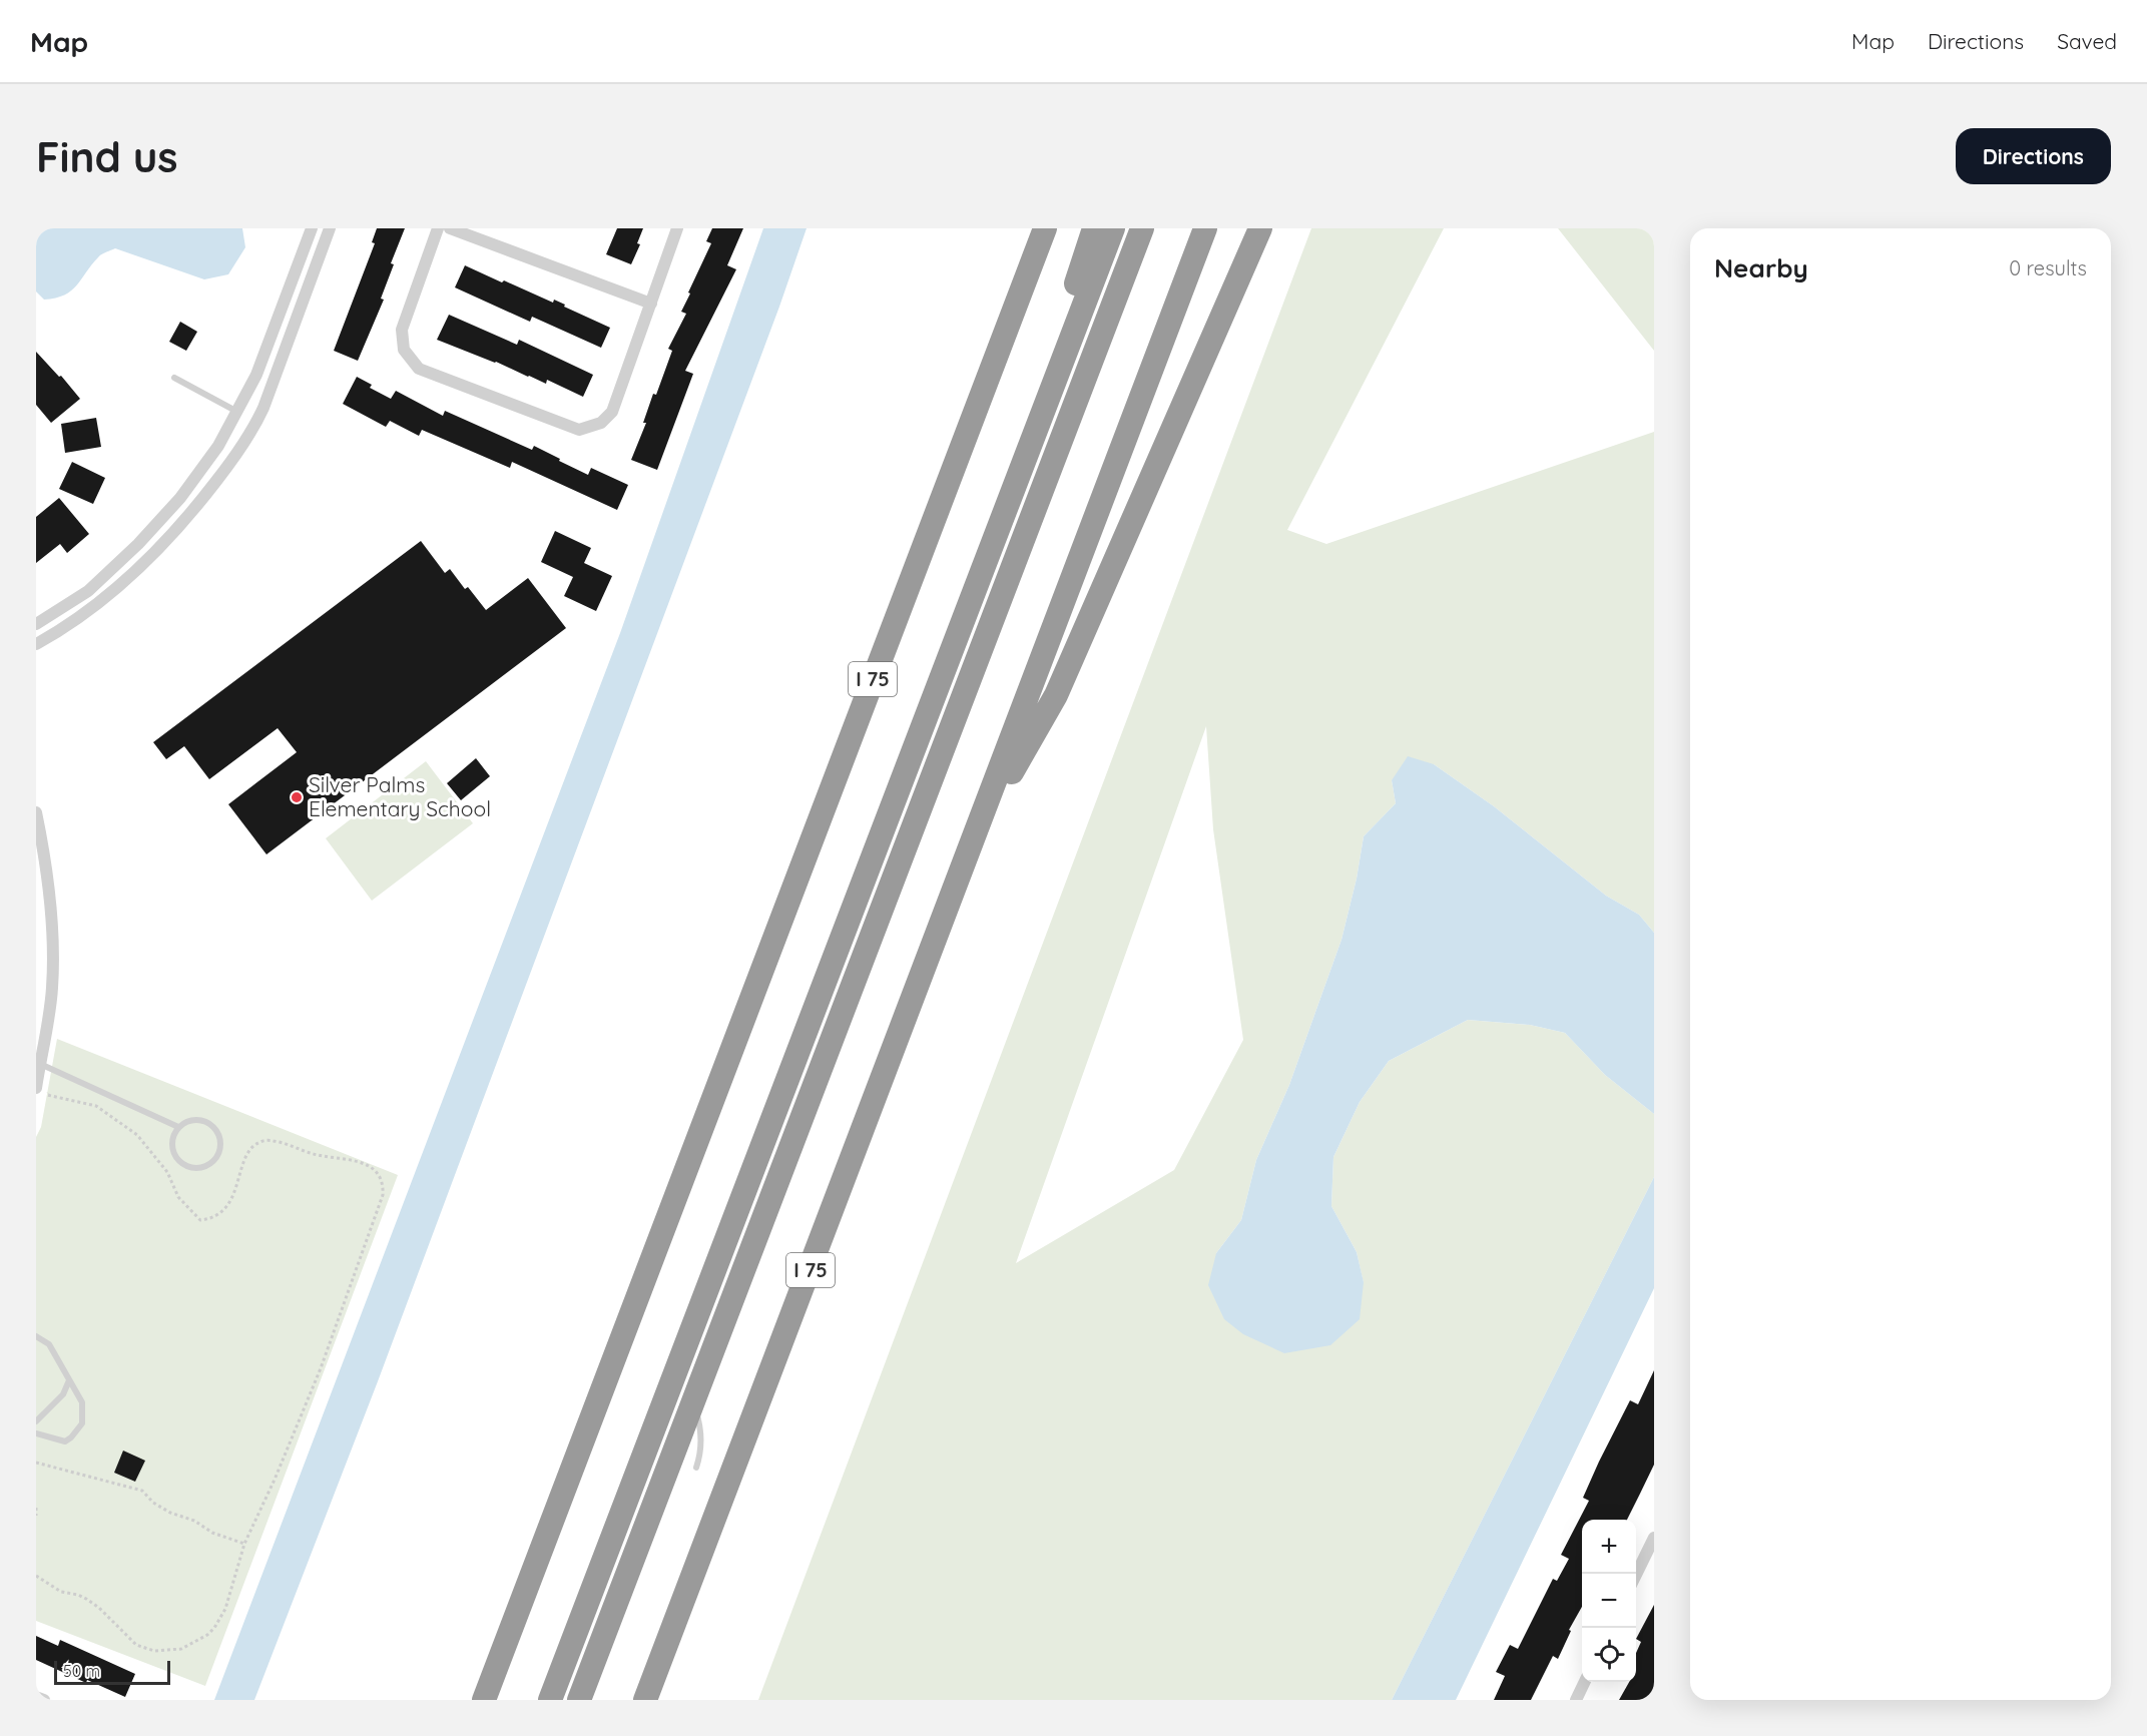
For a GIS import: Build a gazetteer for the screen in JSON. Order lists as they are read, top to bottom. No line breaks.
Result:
{"streets":{"highway":["I 75"]},"places":["Silver Palms Elementary School"],"scale_bar":"50 m","page":{"header":"Map","nav":["Map","Directions","Saved"],"buttons":"Directions","title":"Find us","heading":["Nearby","0 results"],"map_buttons":["+","−"],"scale":"50 m"}}
